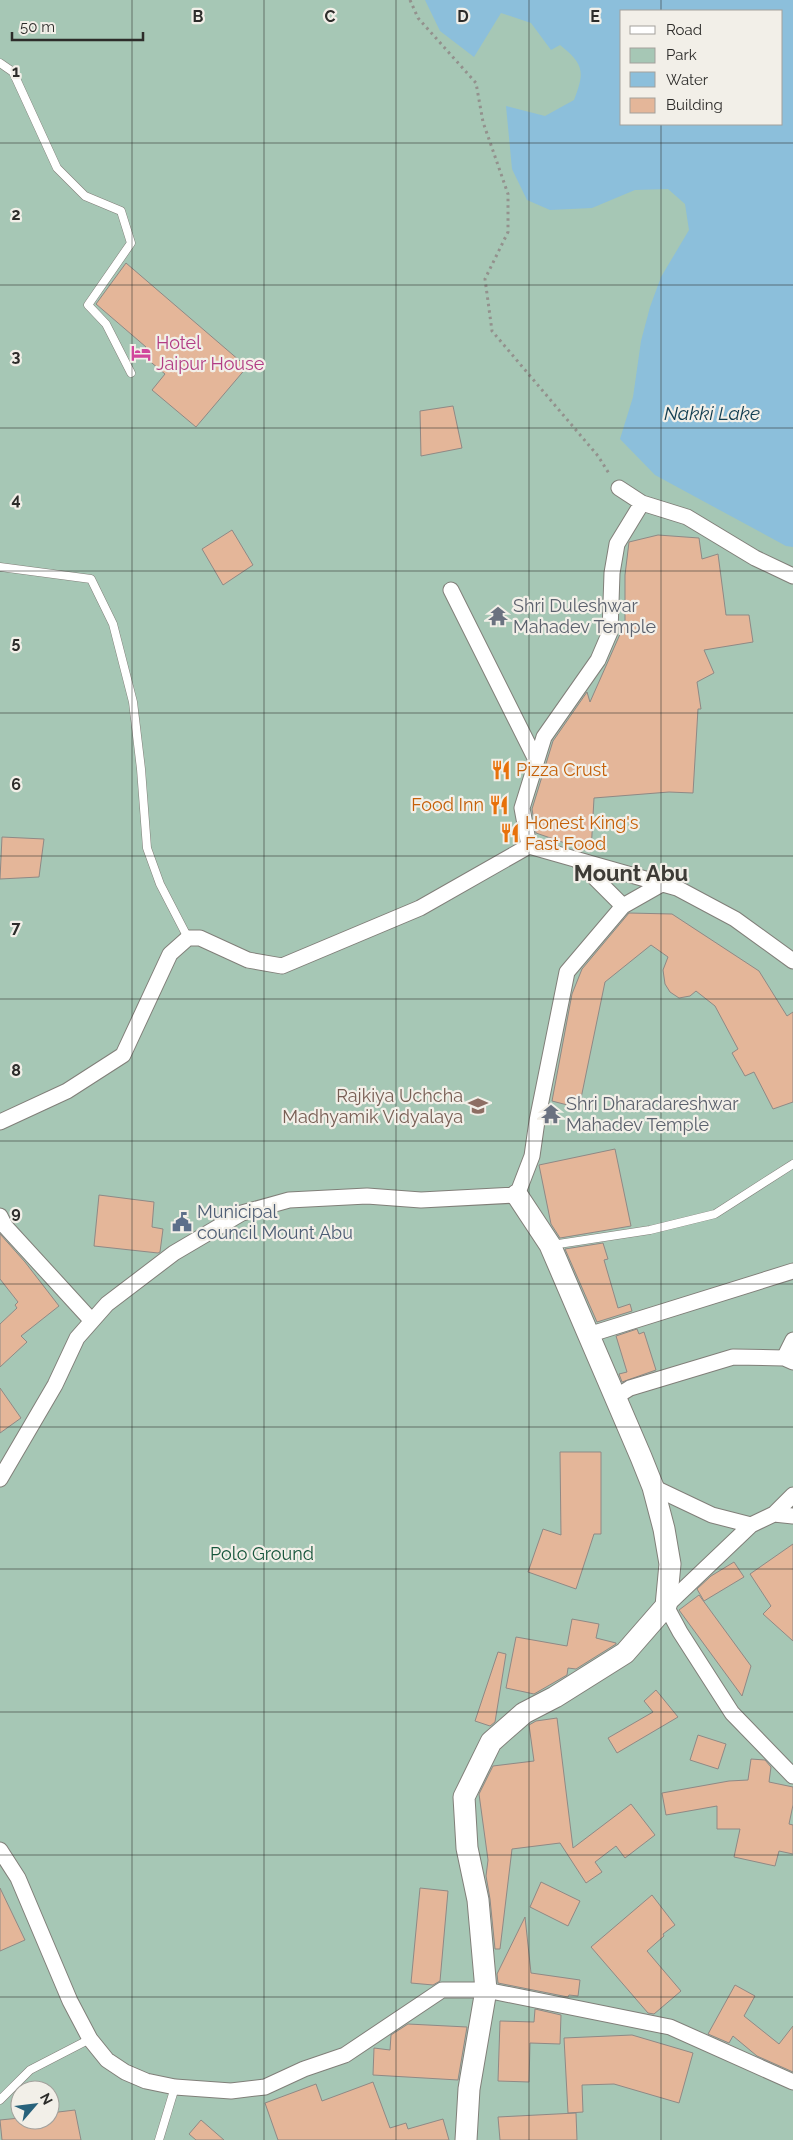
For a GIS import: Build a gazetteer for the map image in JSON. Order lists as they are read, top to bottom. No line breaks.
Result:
{"districts":["Mount Abu"],"water":["Nakki Lake"],"parks":["Polo Ground"],"places":{"hotel":["Hotel Jaipur House"],"temple":["Shri Duleshwar Mahadev Temple","Shri Dharadareshwar Mahadev Temple"],"restaurant":["Pizza Crust","Food Inn","Honest King's Fast Food"],"school or university":["Rajkiya Uchcha Madhyamik Vidyalaya"],"public building":["Municipal council Mount Abu"]},"legend":["Road","Park","Water","Building"],"scale_bar":"50 m","north":"top right","grid":{"columns":["B","C","D","E"],"rows":["1","2","3","4","5","6","7","8","9"]}}
